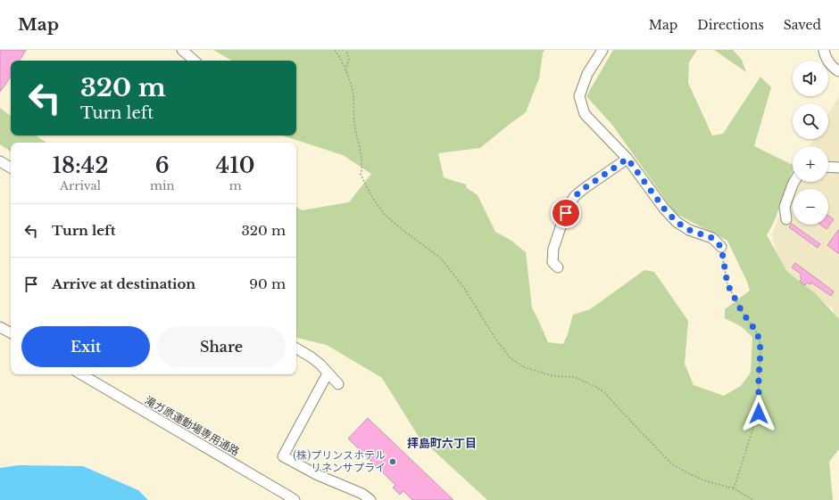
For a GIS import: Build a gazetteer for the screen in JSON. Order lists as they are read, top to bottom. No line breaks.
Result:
{"streets":{"street":["滝ガ原運動場専用通路"]},"districts":["拝島町六丁目"],"places":["(株)プリンスホテル リネンサプライ"],"page":{"header":"Map","nav":["Map","Directions","Saved"],"map_buttons":["+","−"],"turn":["320 m","Turn left"],"eta":["18:42","Arrival","6","min","410","m"],"list":[{"name":"Turn left","value":"320 m"},{"name":"Arrive at destination","value":"90 m"}],"buttons":["Exit","Share"]}}
